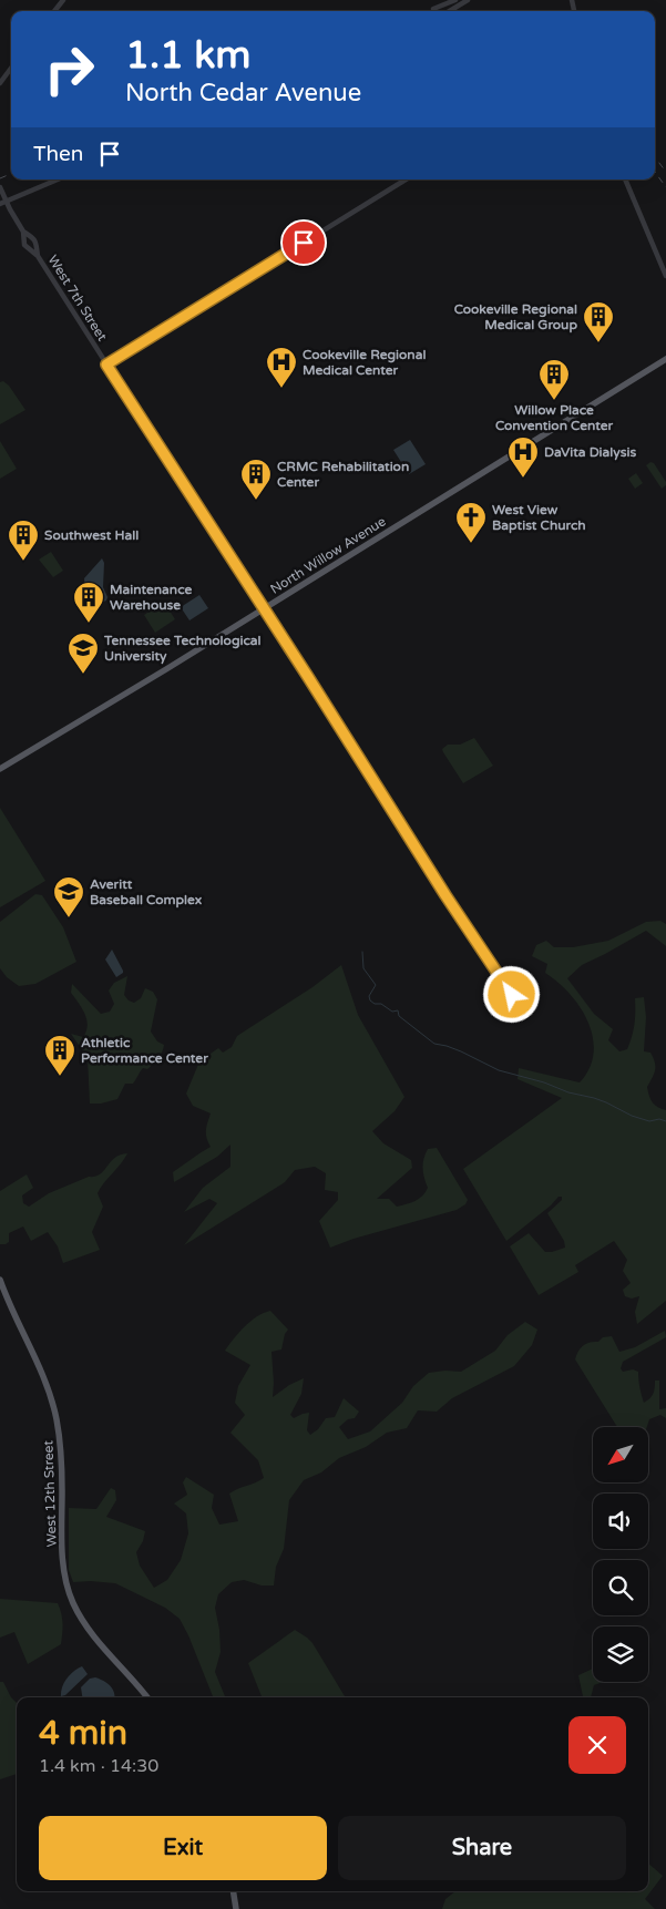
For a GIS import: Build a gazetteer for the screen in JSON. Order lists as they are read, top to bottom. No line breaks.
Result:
{"streets":{"main road":["North Willow Avenue","West 12th Street"],"street":["West 7th Street"]},"crossings":[["West 7th Street","North Willow Avenue"]],"places":{"building":["Cookeville Regional Medical Group","Willow Place Convention Center","CRMC Rehabilitation Center","Southwest Hall","Maintenance Warehouse","Athletic Performance Center"],"hospital":["Cookeville Regional Medical Center","DaVita Dialysis"],"church":["West View Baptist Church"],"school or university":["Tennessee Technological University","Averitt Baseball Complex"]},"north":"bottom left","page":{"turn":["1.1 km","North Cedar Avenue"],"then":"Then","heading":["4 min","1.4 km · 14:30"],"buttons":["Exit","Share"]}}
